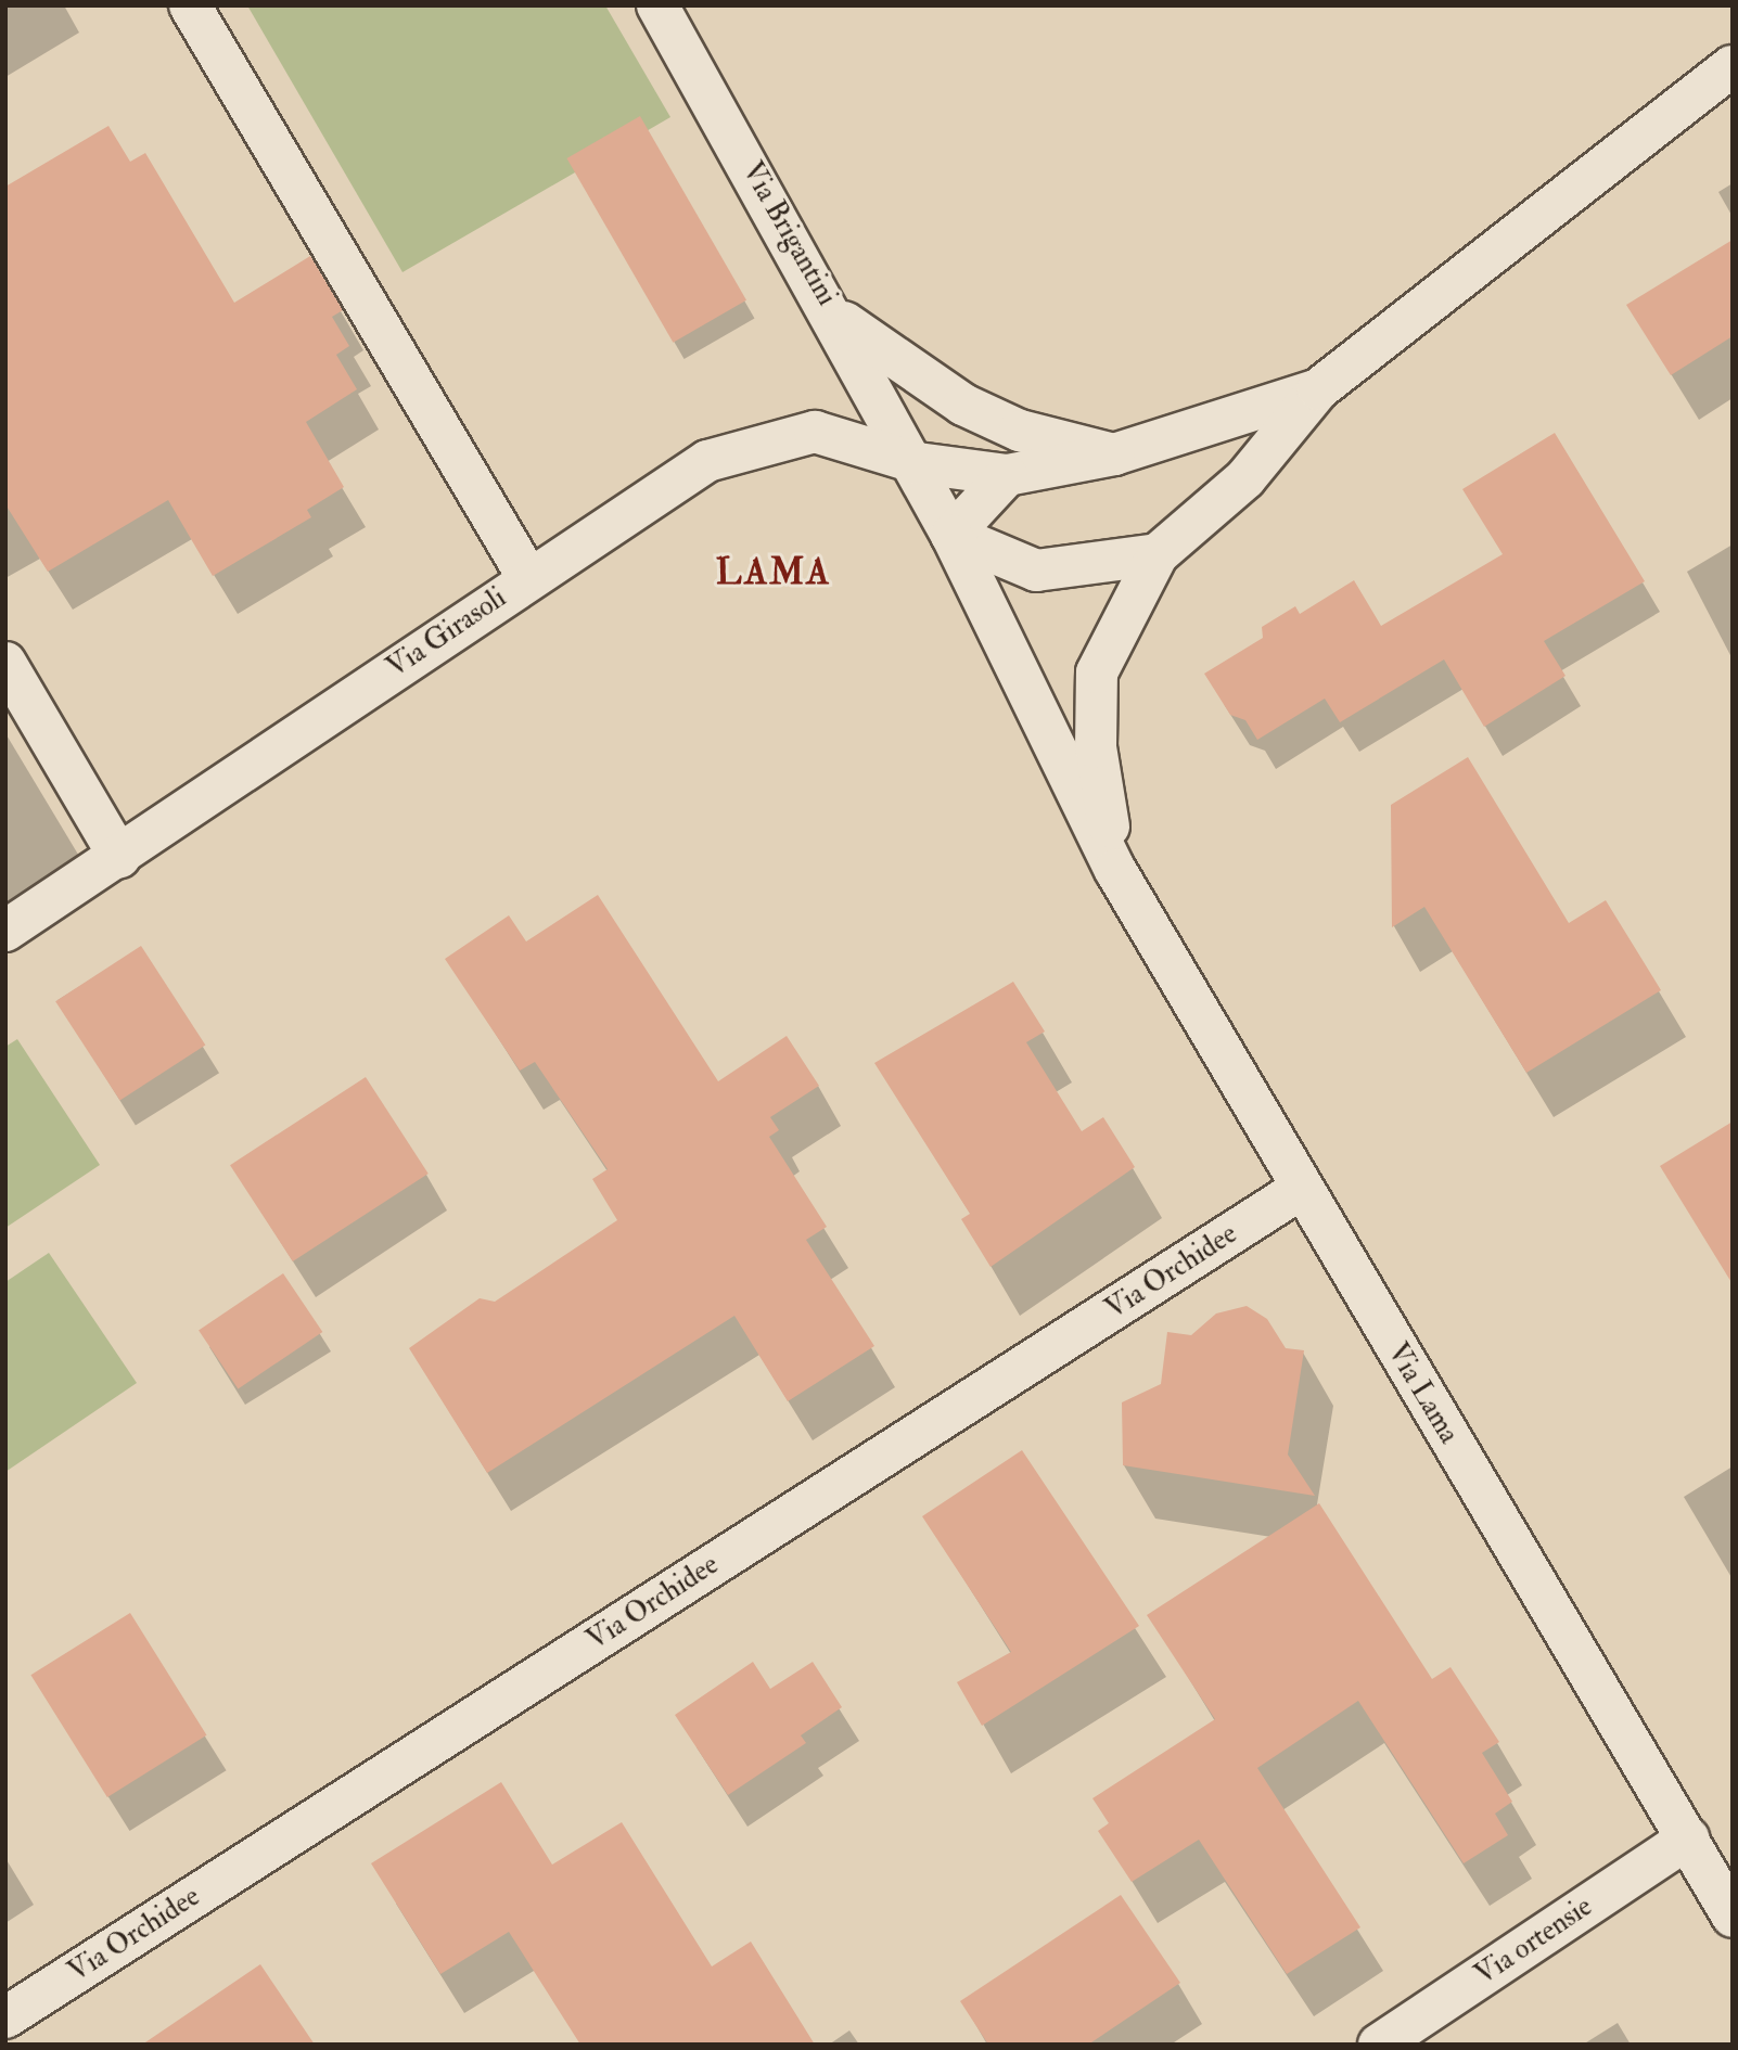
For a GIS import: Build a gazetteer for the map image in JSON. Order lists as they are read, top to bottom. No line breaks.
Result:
{"streets":{"street":["Via Brigantini","Via Girasoli","Via Orchidee","Via Lama","Via ortensie"]},"crossings":[["Via Brigantini","Via Girasoli"],["Via Brigantini","Via Lama"],["Via Orchidee","Via Lama"],["Via Lama","Via ortensie"]],"districts":["LAMA"]}
